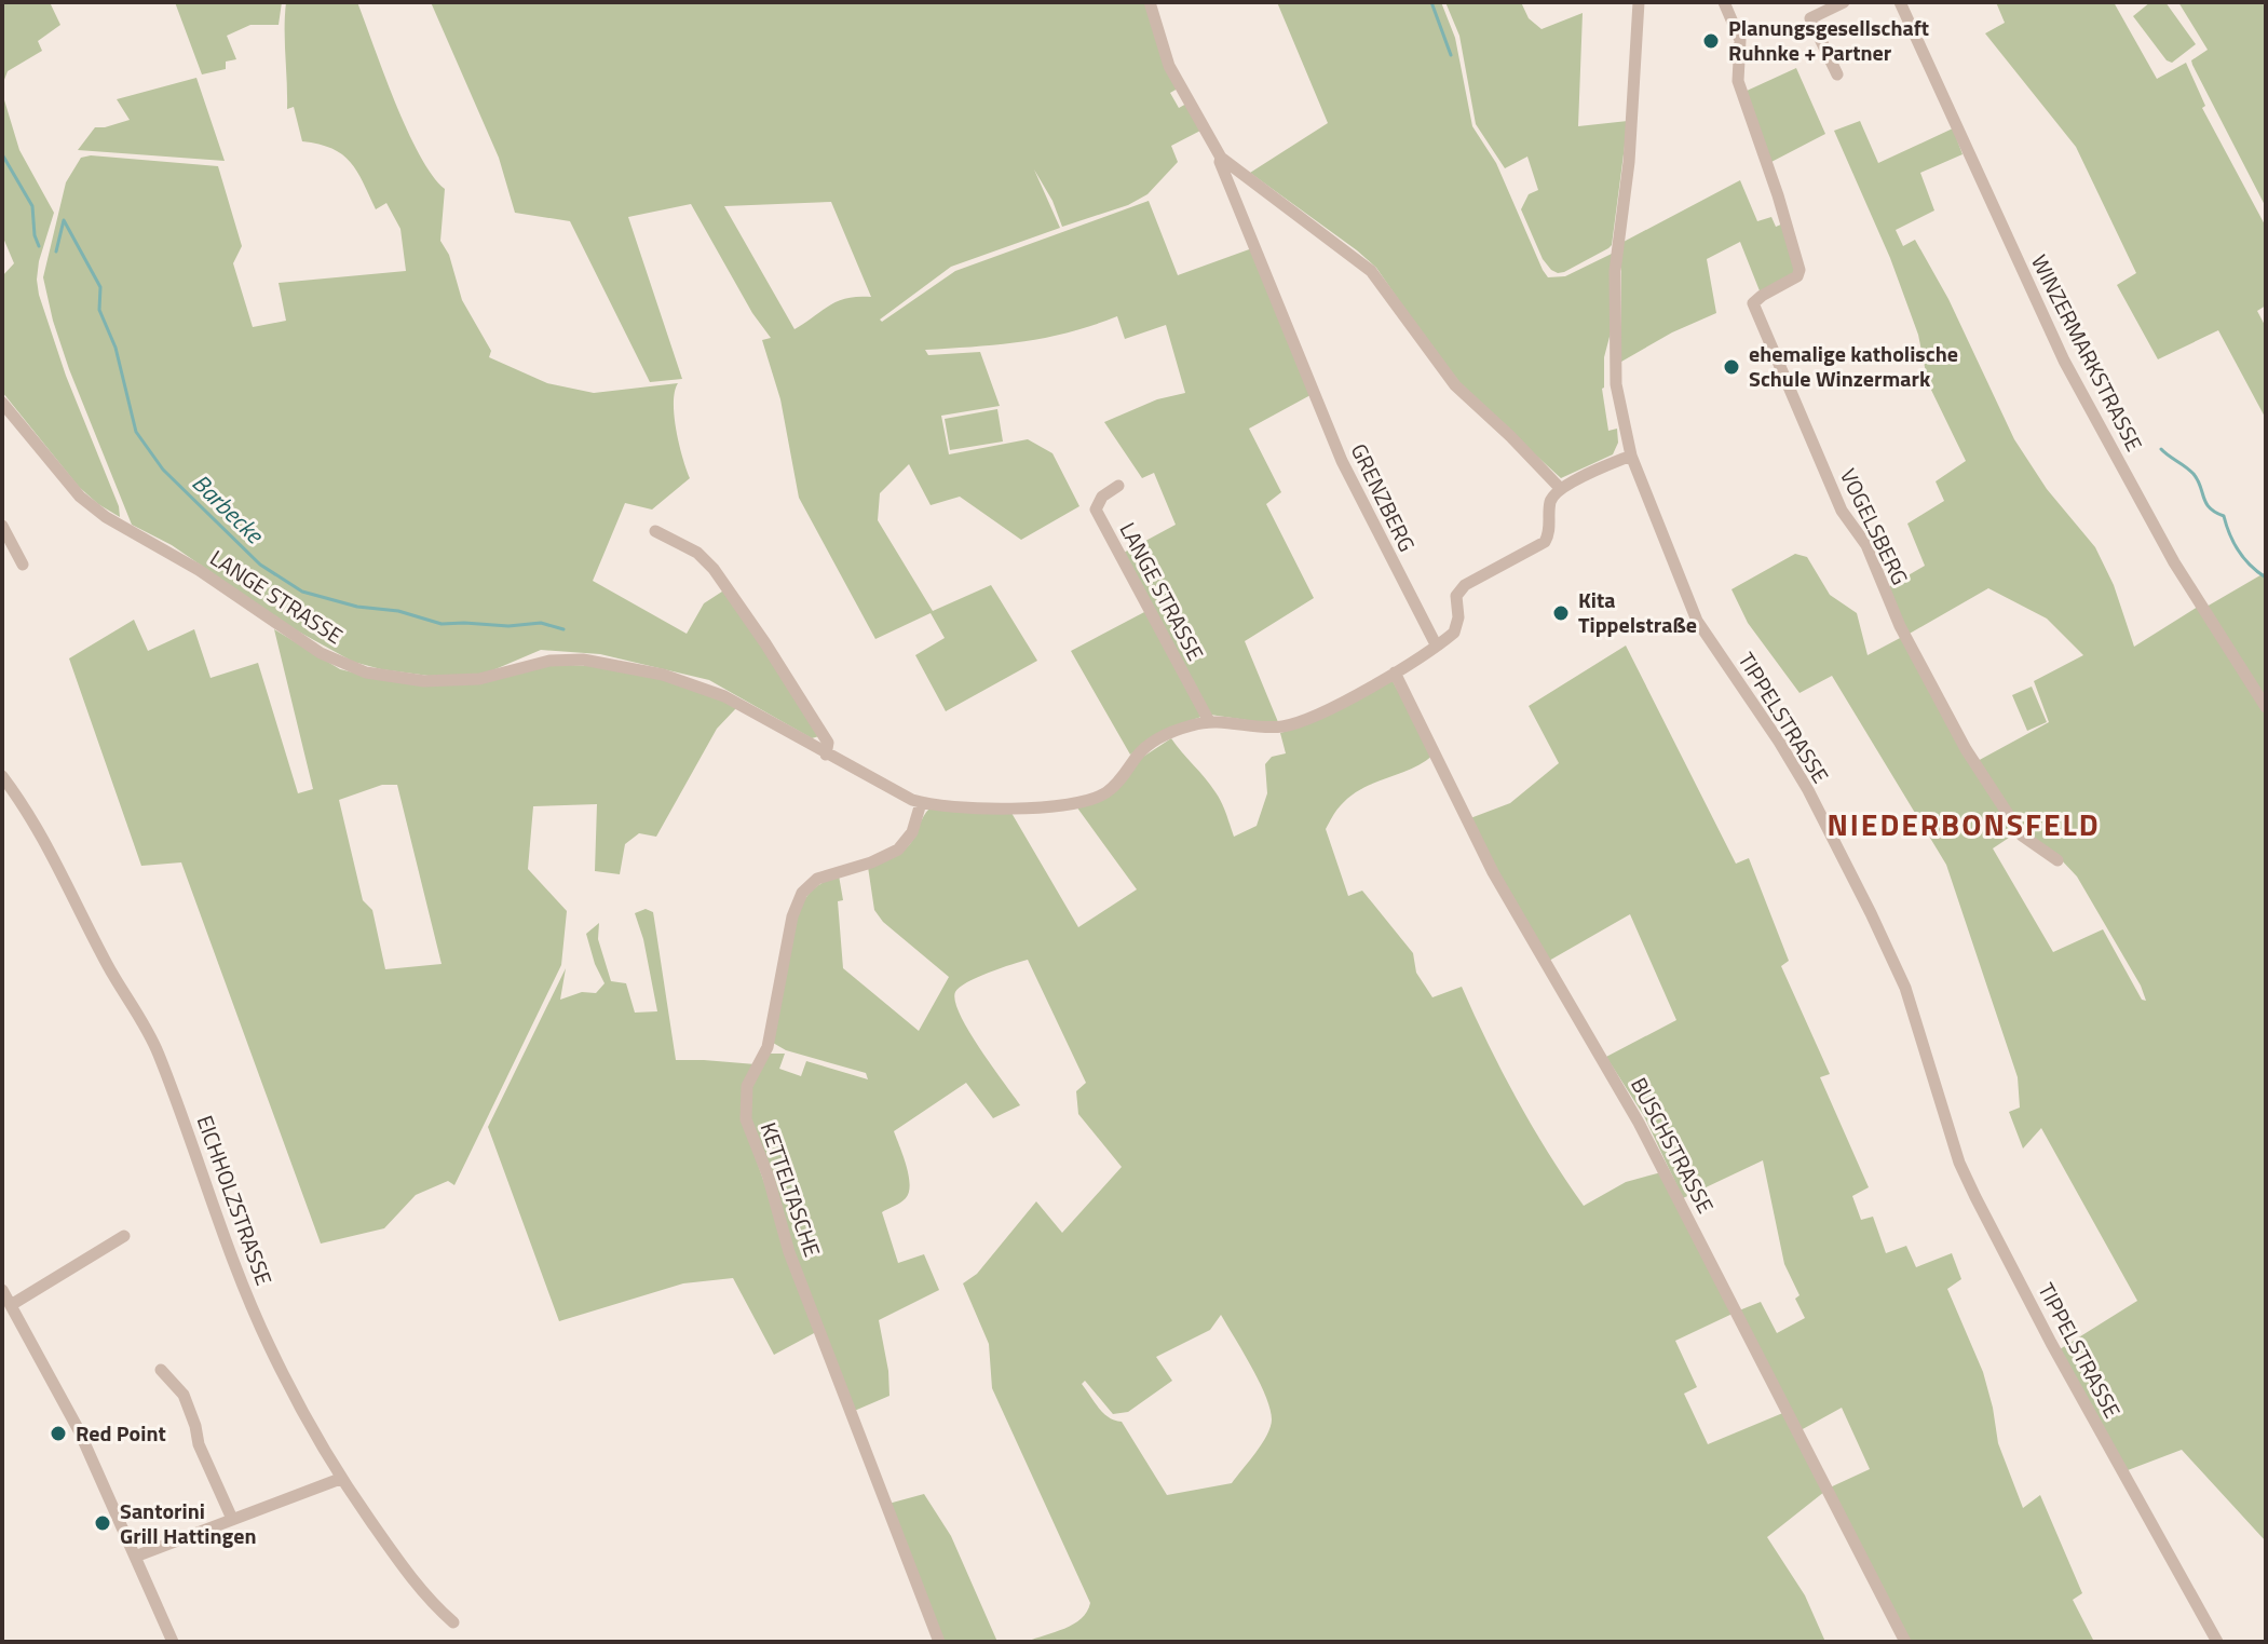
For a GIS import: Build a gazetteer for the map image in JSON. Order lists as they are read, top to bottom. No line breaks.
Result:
{"streets":{"street":["WINZERMARKSTRASSE","GRENZBERG","VOGELSBERG","LANGE STRASSE","TIPPELSTRASSE","BUSCHSTRASSE","KETTELTASCHE","EICHHOLZSTRASSE"]},"crossings":[["GRENZBERG","LANGE STRASSE"],["LANGE STRASSE","BUSCHSTRASSE"],["LANGE STRASSE","KETTELTASCHE"]],"districts":["NIEDERBONSFELD"],"water":["Barbecke"],"places":["Planungsgesellschaft Ruhnke + Partner","ehemalige katholische Schule Winzermark","Kita Tippelstraße","Red Point","Santorini Grill Hattingen"]}
